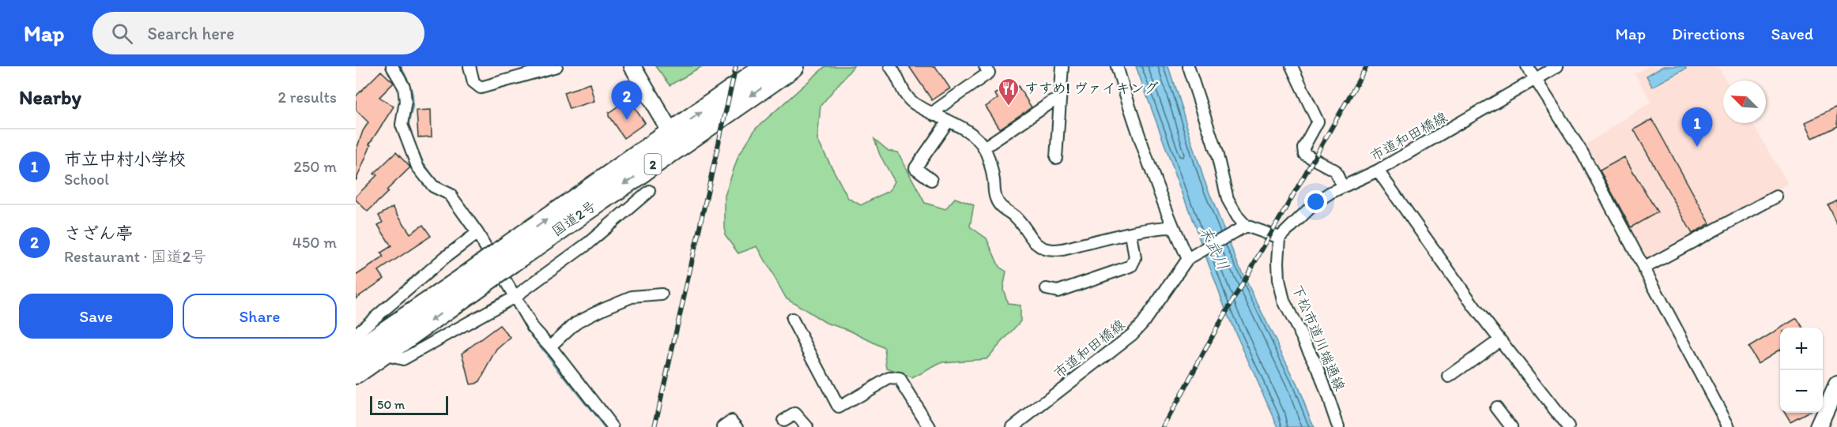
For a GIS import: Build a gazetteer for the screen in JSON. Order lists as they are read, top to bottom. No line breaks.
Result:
{"streets":{"highway":["2","国道2号"],"street":["市道和田橋線","下松市道川端通線"]},"crossings":[["市道和田橋線","下松市道川端通線"]],"water":["末武川"],"places":{"restaurant":["すすめ! ヴァイキング"]},"scale_bar":"50 m","north":"top left","page":{"header":"Map","search":"Search here","nav":["Map","Directions","Saved"],"heading":["Nearby","2 results"],"pins":["2","1"],"list":[{"mark":"1","name":"市立中村小学校","note":"School","value":"250 m"},{"mark":"2","name":"さざん亭","note":"Restaurant · 国道2号","value":"450 m"}],"buttons":["Save","Share"],"map_buttons":["+","−"],"scale":"50 m"}}
